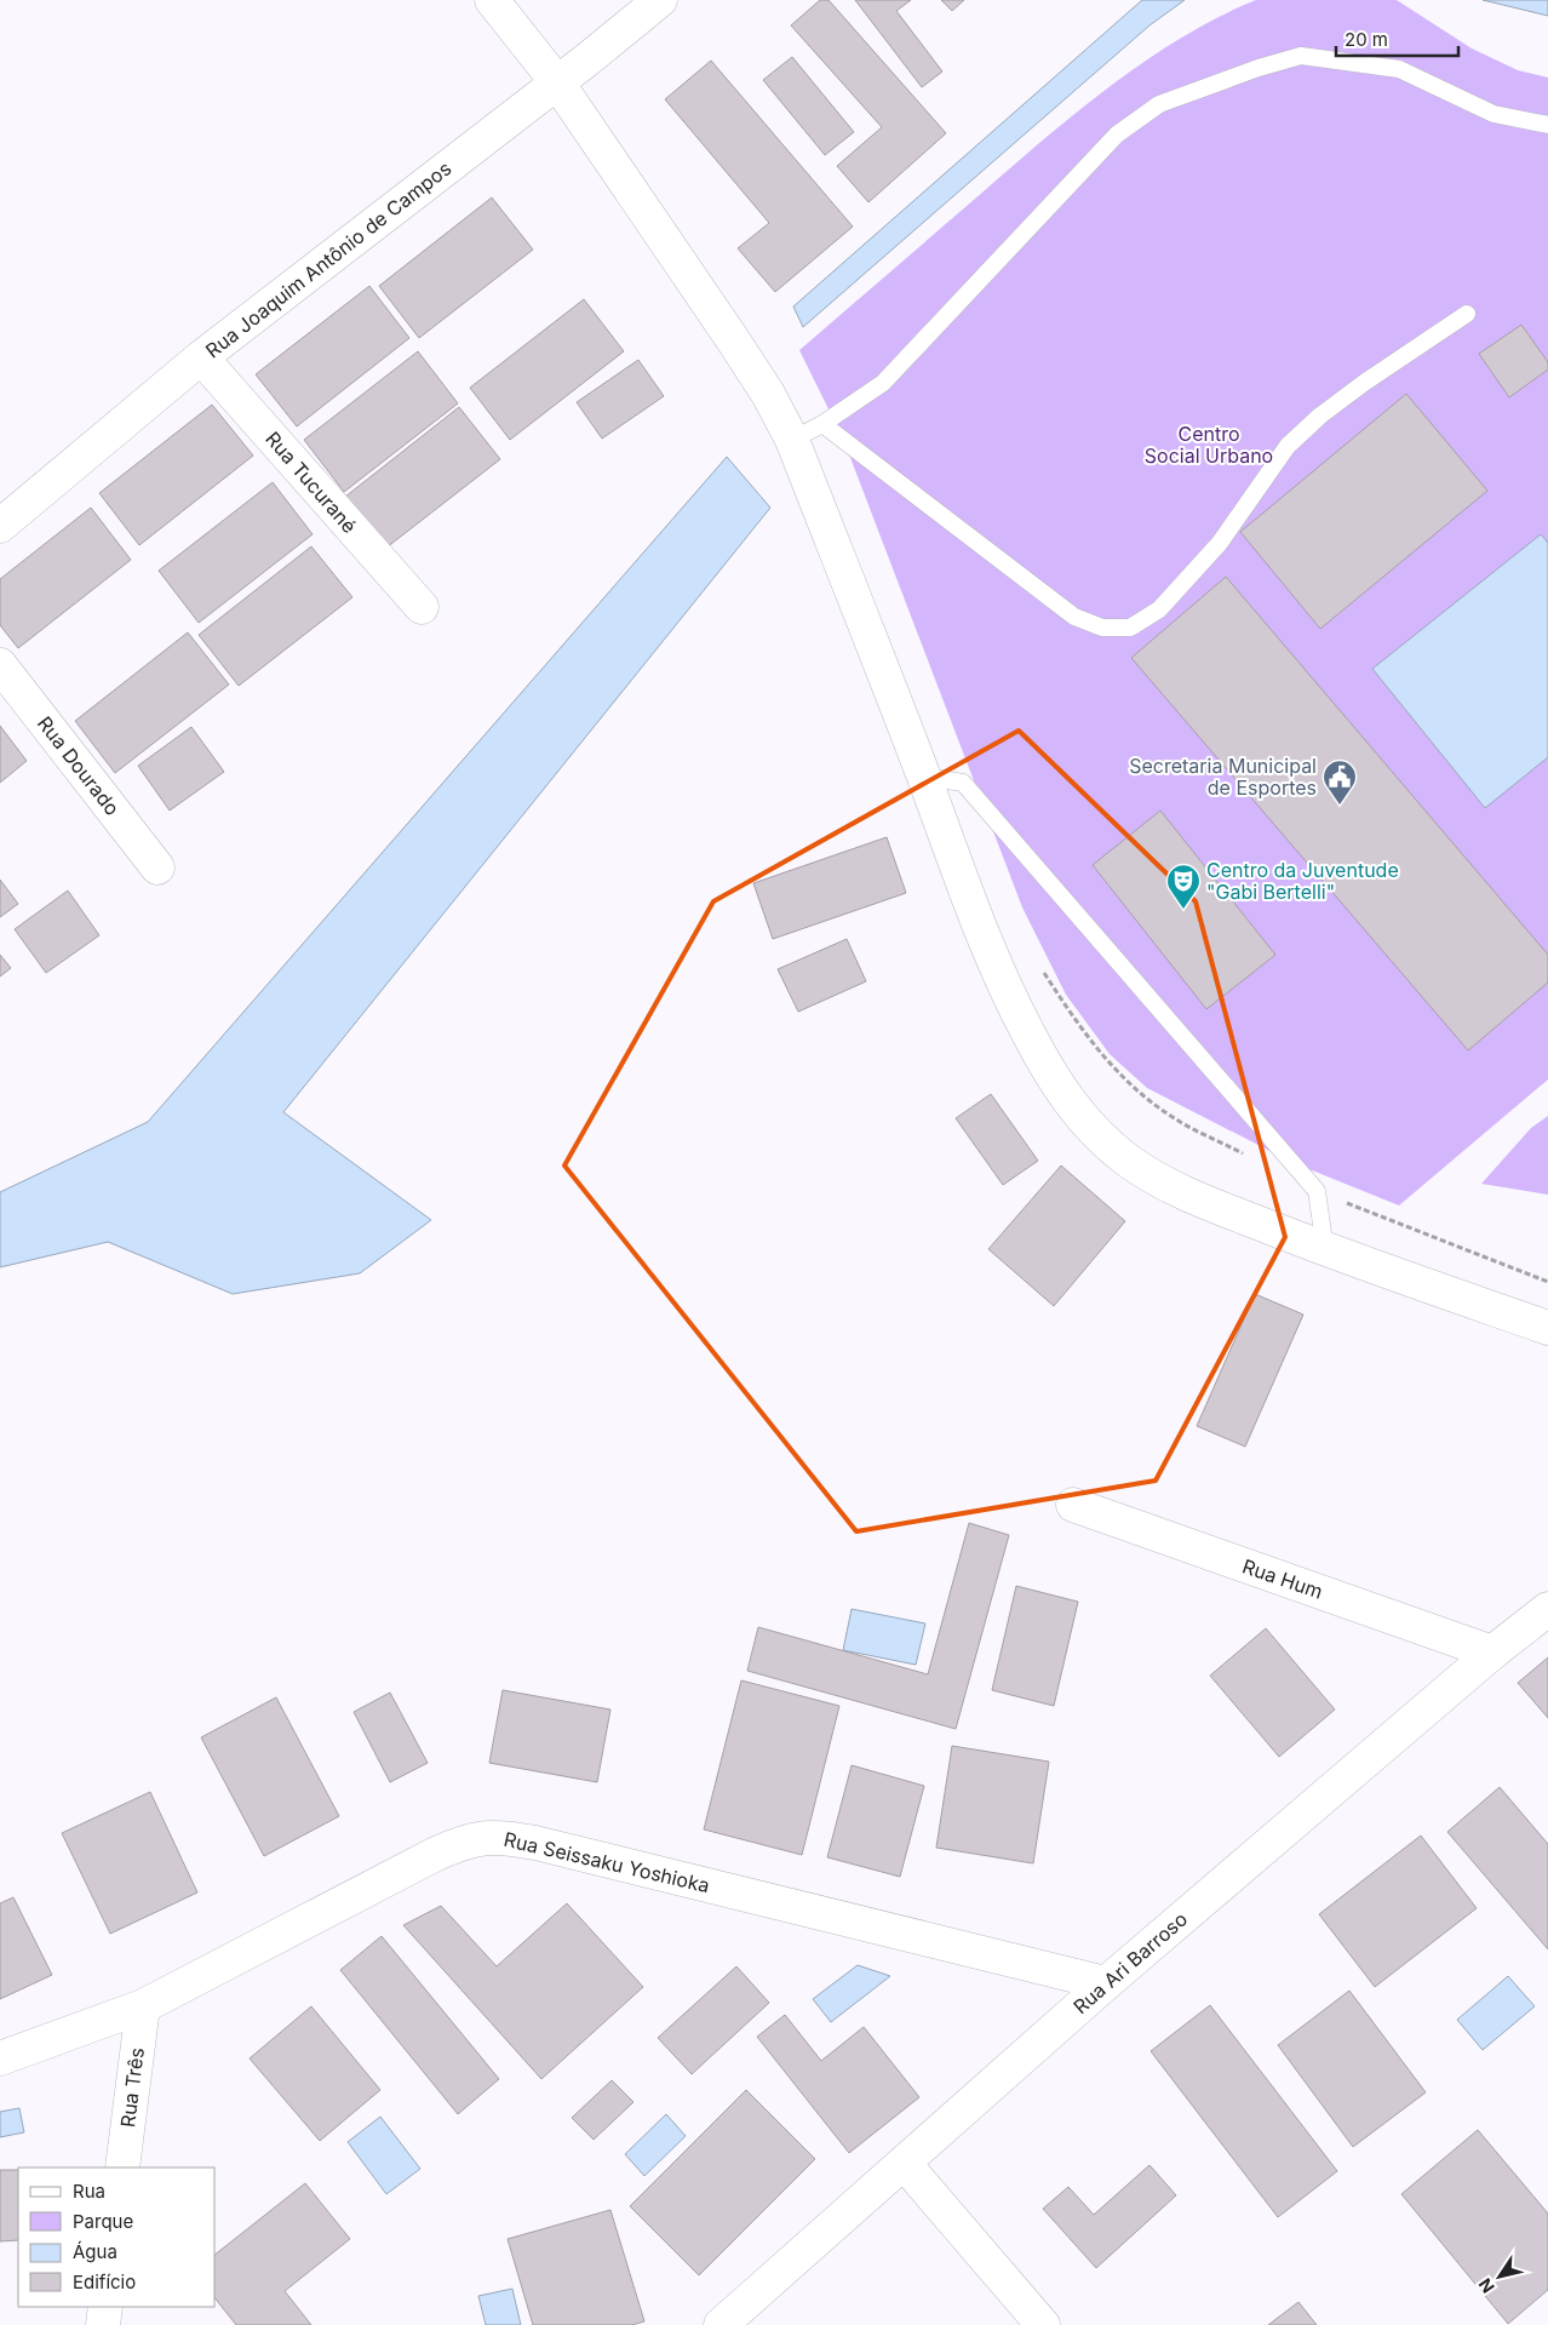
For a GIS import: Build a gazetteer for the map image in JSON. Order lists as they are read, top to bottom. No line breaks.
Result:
{"streets":{"street":["Rua Joaquim Antônio de Campos","Rua Tucurané","Rua Dourado","Rua Hum","Rua Seissaku Yoshioka","Rua Ari Barroso","Rua Três"]},"crossings":[["Rua Joaquim Antônio de Campos","Rua Tucurané"],["Rua Hum","Rua Ari Barroso"],["Rua Seissaku Yoshioka","Rua Ari Barroso"],["Rua Seissaku Yoshioka","Rua Três"]],"parks":["Centro Social Urbano"],"places":{"public building":["Secretaria Municipal de Esportes"],"theatre":["Centro da Juventude \"Gabi Bertelli\""]},"legend":["Rua","Parque","Água","Edifício"],"scale_bar":"20 m","north":"bottom left"}
